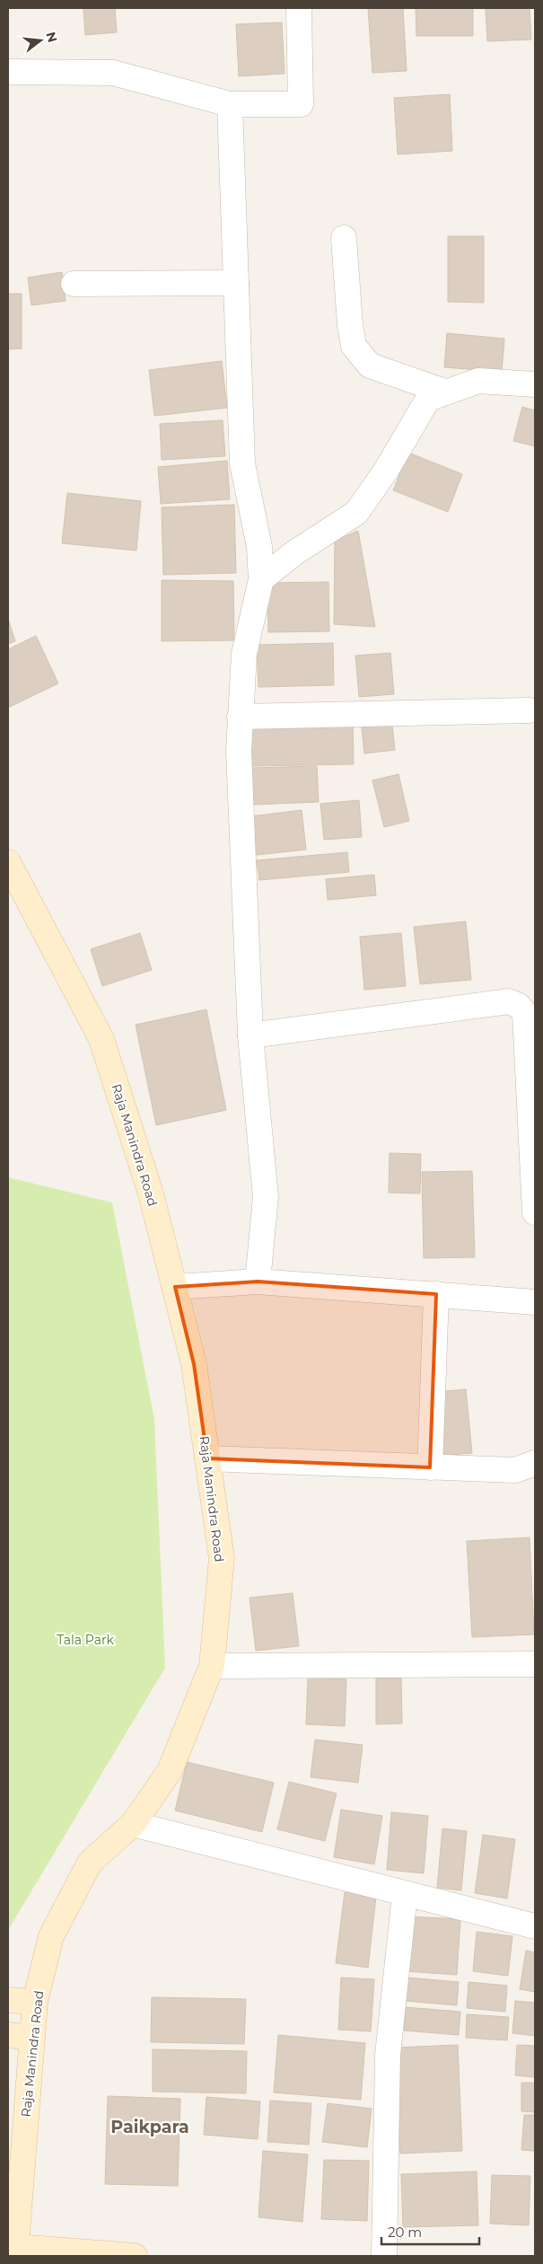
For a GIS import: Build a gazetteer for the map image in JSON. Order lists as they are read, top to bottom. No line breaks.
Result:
{"streets":{"street":["Raja Manindra Road"]},"districts":["Paikpara"],"parks":["Tala Park"],"scale_bar":"20 m","north":"right"}
